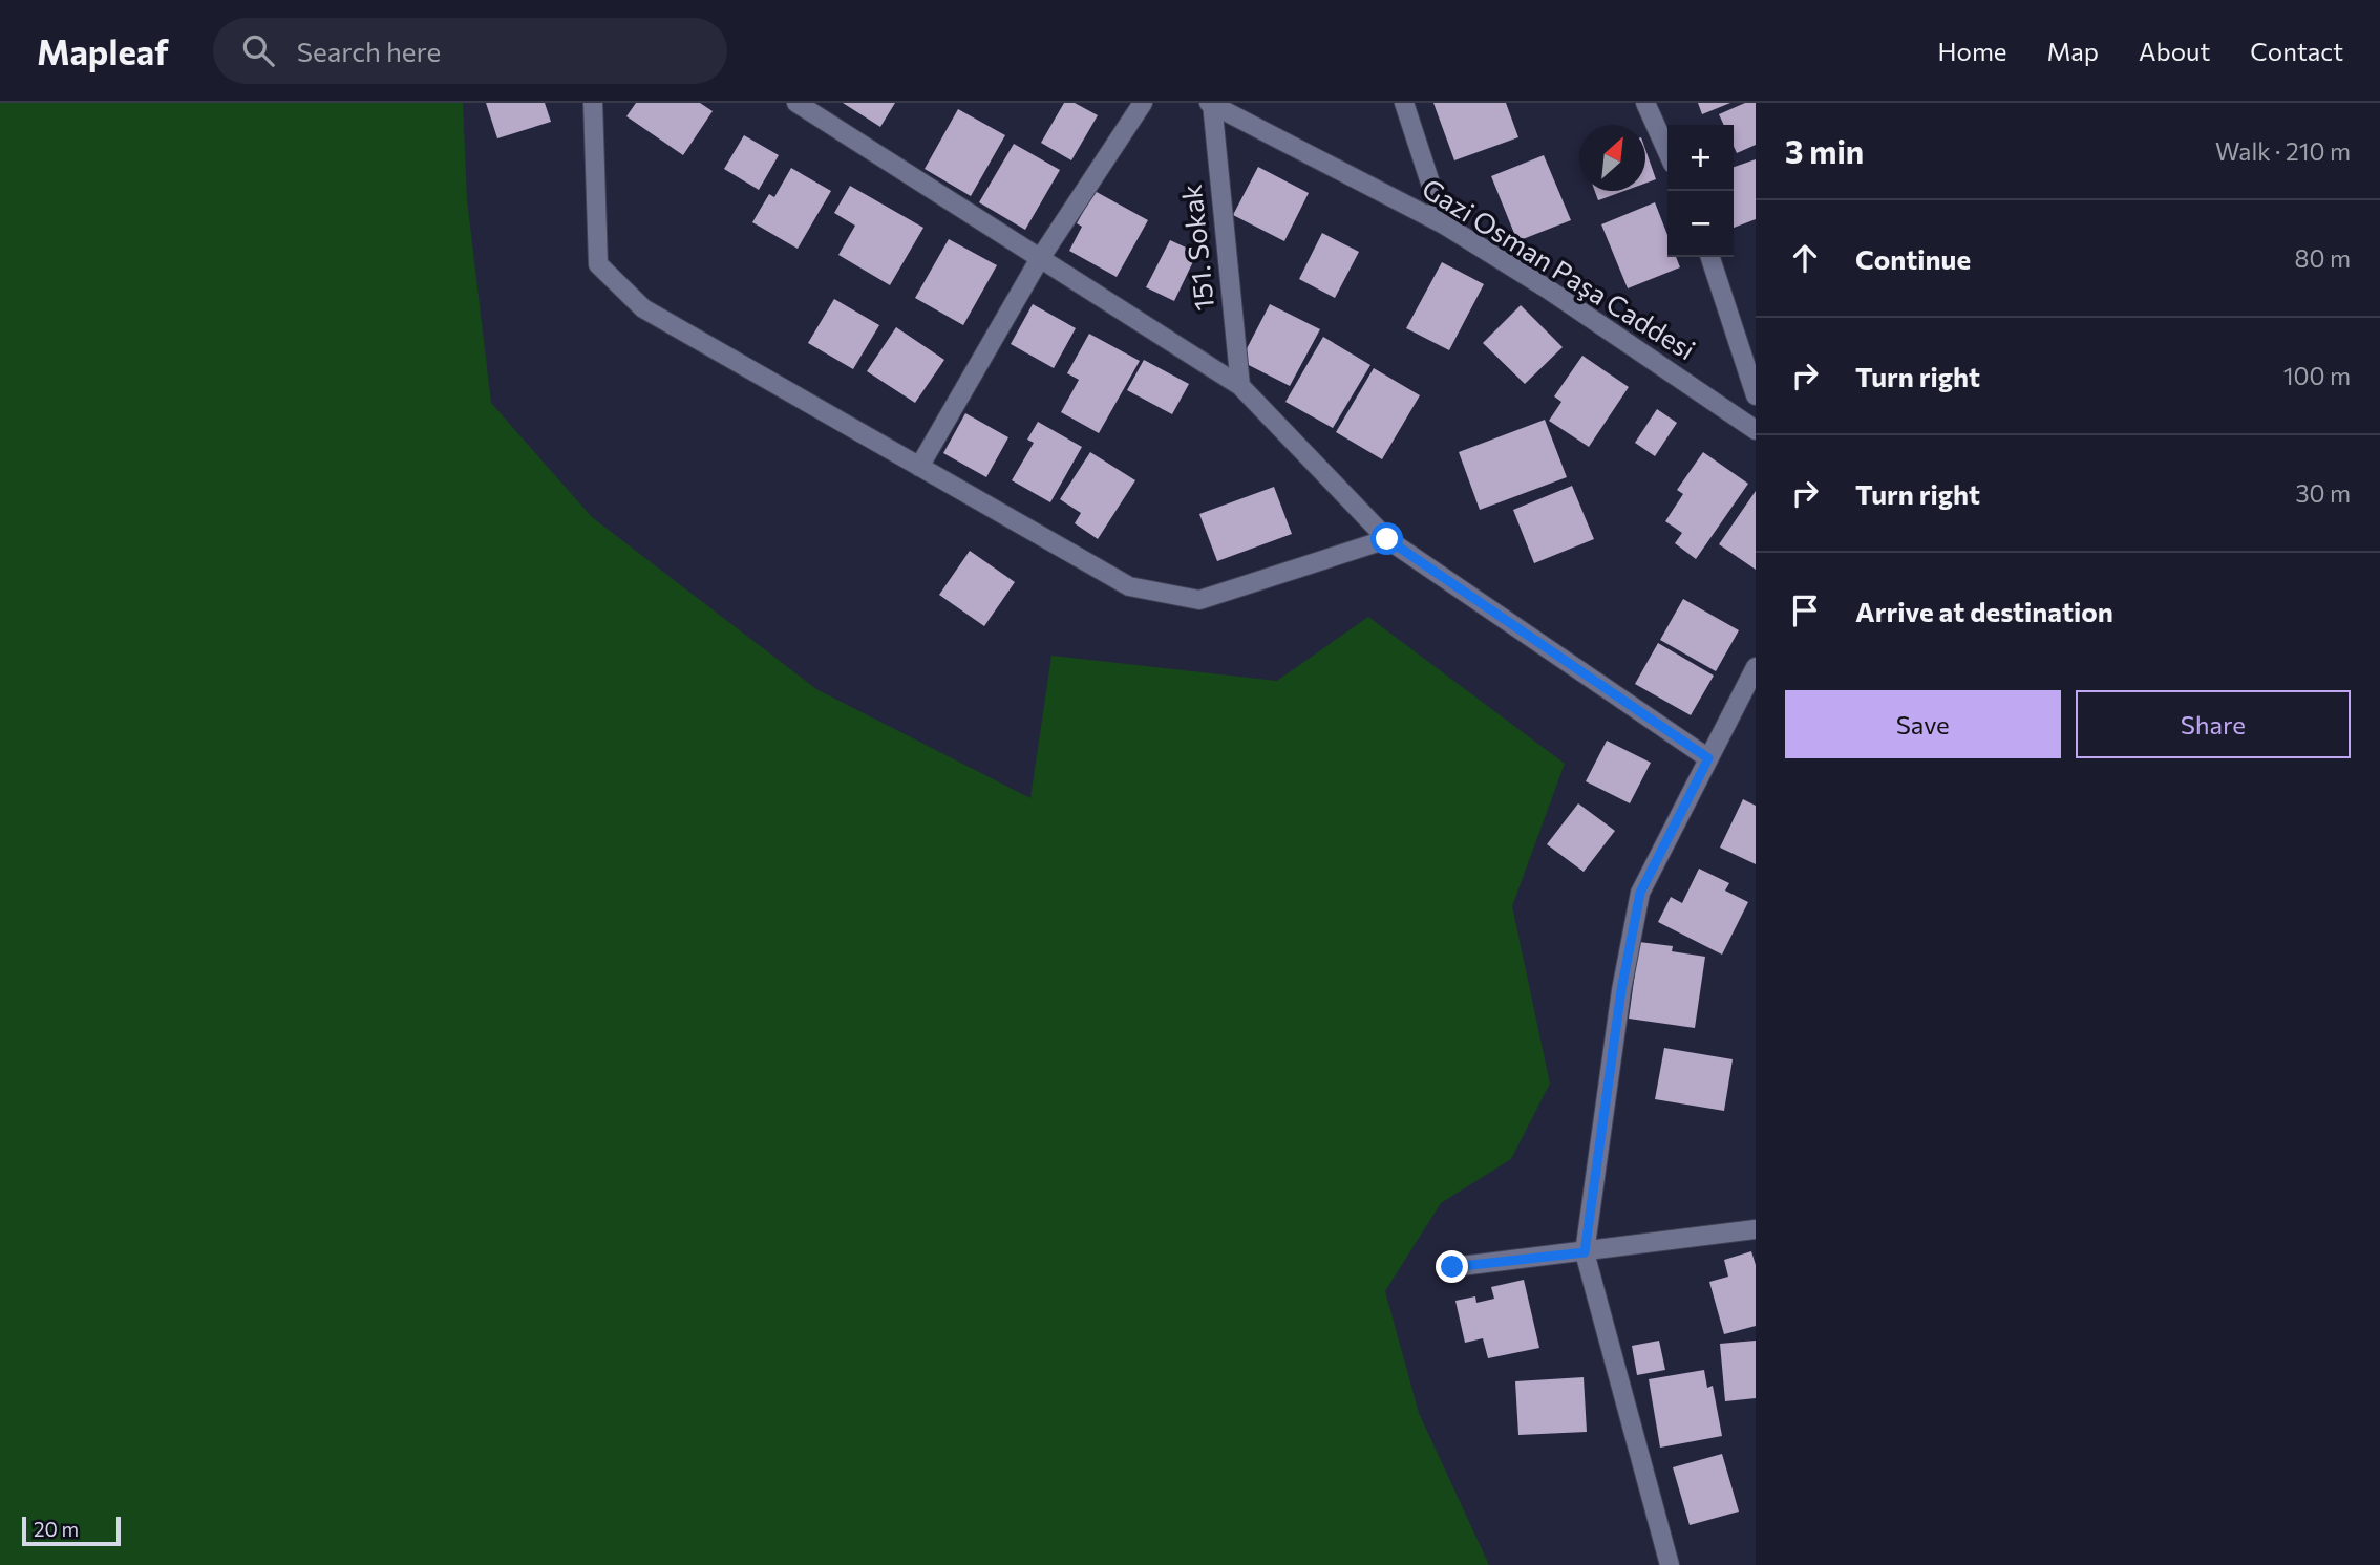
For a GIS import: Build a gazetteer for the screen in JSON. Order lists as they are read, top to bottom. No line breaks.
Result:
{"streets":{"street":["151. Sokak","Gazi Osman Paşa Caddesi"]},"crossings":[["151. Sokak","Gazi Osman Paşa Caddesi"]],"scale_bar":"20 m","north":"top right","page":{"header":"Mapleaf","search":"Search here","nav":["Home","Map","About","Contact"],"heading":["3 min","Walk · 210 m"],"map_buttons":["+","−"],"list":[["Continue","80 m"],["Turn right","100 m"],["Turn right","30 m"],"Arrive at destination"],"buttons":["Save","Share"],"scale":"20 m"}}
